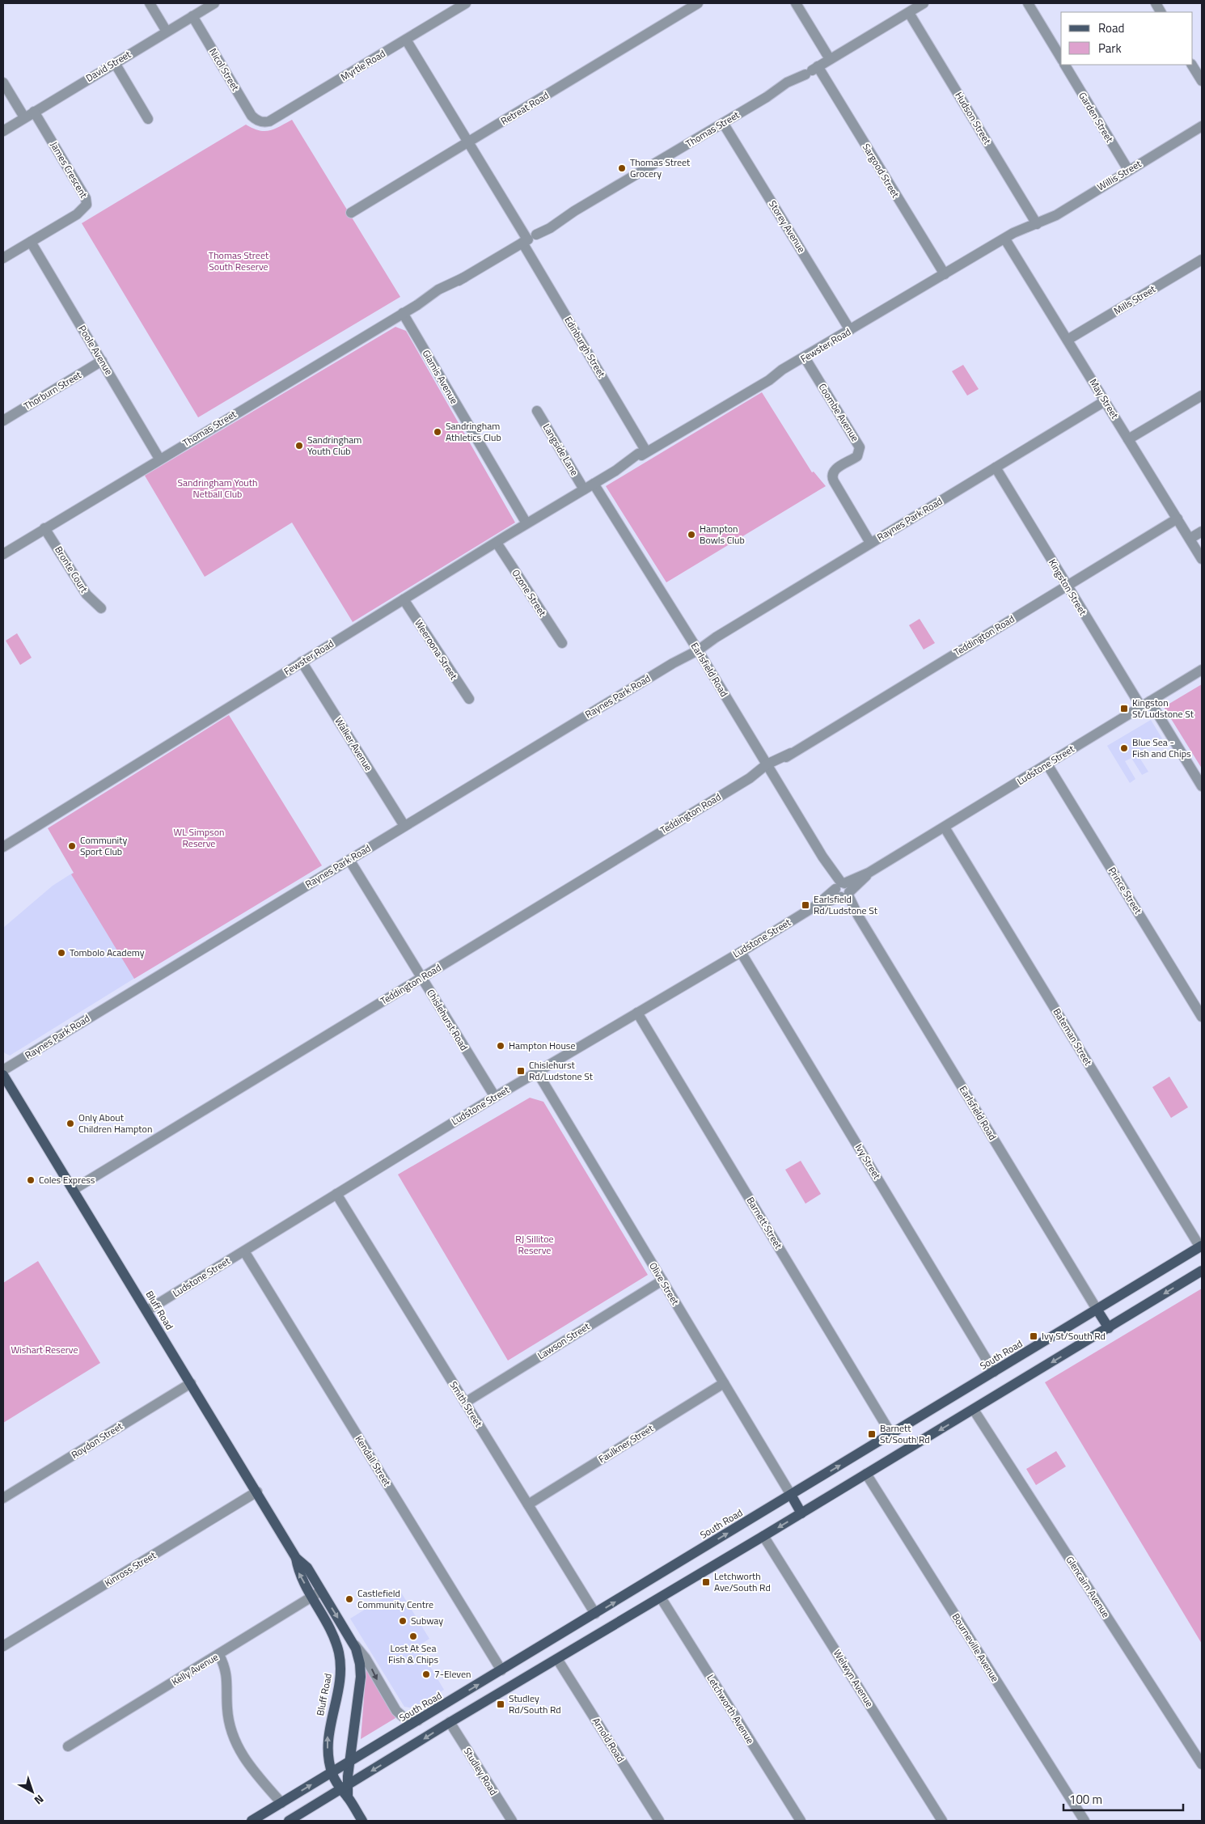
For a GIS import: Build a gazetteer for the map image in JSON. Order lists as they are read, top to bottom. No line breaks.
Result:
{"streets":{"main road":["Bluff Road","South Road"],"street":["Myrtle Road","David Street","Nicol Street","Retreat Road","Garden Street","Hudson Street","Thomas Street","James Crescent","Sargood Street","Willis Street","Storey Avenue","Mills Street","Fewster Road","Edinburgh Street","Poole Avenue","Glamis Avenue","Thorburn Street","May Street","Coombe Avenue","Langside Lane","Raynes Park Road","Bronte Court","Kingston Street","Ozone Street","Teddington Road","Weeroona Street","Earlsfield Road","Walker Avenue","Ludstone Street","Prince Street","Chislehurst Road","Bateman Street","Ivy Street","Barnett Street","Olive Street","Lawson Street","Smith Street","Roydon Street","Faulkner Street","Kendall Street","Kinross Street","Glencairn Avenue","Bourneville Avenue","Kelly Avenue","Welwyn Avenue","Letchworth Avenue","Arnold Road","Studley Road"]},"crossings":[["Myrtle Road","Nicol Street"],["Myrtle Road","Edinburgh Street"],["David Street","Nicol Street"],["David Street","James Crescent"],["Retreat Road","Edinburgh Street"],["Garden Street","Willis Street"],["Hudson Street","Thomas Street"],["Hudson Street","Willis Street"],["Thomas Street","Sargood Street"],["Thomas Street","Storey Avenue"],["Thomas Street","Edinburgh Street"],["Thomas Street","Poole Avenue"],["Thomas Street","Glamis Avenue"],["Thomas Street","Bronte Court"],["James Crescent","Poole Avenue"],["Sargood Street","Fewster Road"],["Willis Street","Fewster Road"],["Willis Street","May Street"],["Storey Avenue","Fewster Road"],["Mills Street","May Street"],["Fewster Road","Edinburgh Street"],["Fewster Road","Glamis Avenue"],["Fewster Road","May Street"],["Fewster Road","Coombe Avenue"],["Fewster Road","Langside Lane"],["Fewster Road","Ozone Street"],["Fewster Road","Weeroona Street"],["Fewster Road","Earlsfield Road"],["Fewster Road","Walker Avenue"],["Poole Avenue","Thorburn Street"],["May Street","Raynes Park Road"],["May Street","Teddington Road"],["Coombe Avenue","Raynes Park Road"],["Raynes Park Road","Kingston Street"],["Raynes Park Road","Earlsfield Road"],["Raynes Park Road","Walker Avenue"],["Raynes Park Road","Chislehurst Road"],["Kingston Street","Teddington Road"],["Kingston Street","Ludstone Street"],["Teddington Road","Earlsfield Road"],["Teddington Road","Chislehurst Road"],["Teddington Road","Bluff Road"],["Earlsfield Road","Ludstone Street"],["Earlsfield Road","South Road"],["Ludstone Street","Prince Street"],["Ludstone Street","Chislehurst Road"],["Ludstone Street","Bateman Street"],["Ludstone Street","Ivy Street"],["Ludstone Street","Barnett Street"],["Ludstone Street","Olive Street"],["Ludstone Street","Bluff Road"],["Ludstone Street","Smith Street"],["Ludstone Street","Kendall Street"],["Bateman Street","South Road"],["Ivy Street","South Road"],["Barnett Street","South Road"],["Olive Street","Lawson Street"],["Olive Street","South Road"],["Olive Street","Faulkner Street"],["Bluff Road","South Road"],["Bluff Road","Roydon Street"],["Bluff Road","Kinross Street"],["Bluff Road","Kelly Avenue"],["Lawson Street","Smith Street"],["South Road","Smith Street"],["South Road","Kendall Street"],["Smith Street","Faulkner Street"]],"parks":["Thomas Street South Reserve","Sandringham Youth Netball Club","WL Simpson Reserve","RJ Sillitoe Reserve","Wishart Reserve"],"places":{"other":["Thomas Street Grocery","Sandringham Athletics Club","Sandringham Youth Club","Hampton Bowls Club","Blue Sea - Fish and Chips","Community Sport Club","Tombolo Academy","Hampton House","Only About Children Hampton","Coles Express","Castlefield Community Centre","Subway","Lost At Sea Fish & Chips","7-Eleven"],"transit":["Kingston St/Ludstone St","Earlsfield Rd/Ludstone St","Chislehurst Rd/Ludstone St","Ivy St/South Rd","Barnett St/South Rd","Letchworth Ave/South Rd","Studley Rd/South Rd"]},"legend":["Road","Park"],"scale_bar":"100 m","north":"bottom right"}
